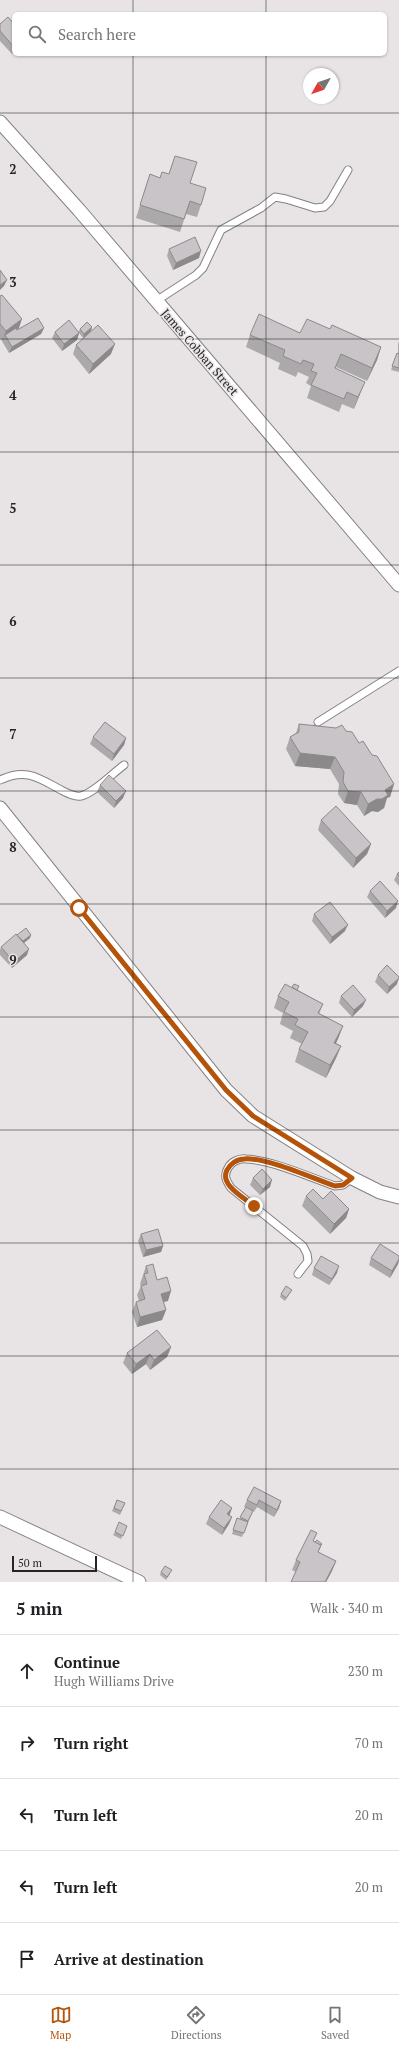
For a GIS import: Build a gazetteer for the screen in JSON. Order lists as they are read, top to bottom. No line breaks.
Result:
{"streets":{"street":["James Cobban Street"]},"scale_bar":"50 m","north":"bottom left","page":{"search":"Search here","scale":"50 m","heading":["5 min","Walk · 340 m"],"list":[["Continue","Hugh Williams Drive","230 m"],["Turn right","70 m"],["Turn left","20 m"],["Turn left","20 m"],"Arrive at destination"],"nav":["Map","Directions","Saved"]},"grid":{"rows":["2","3","4","5","6","7","8","9"]}}
